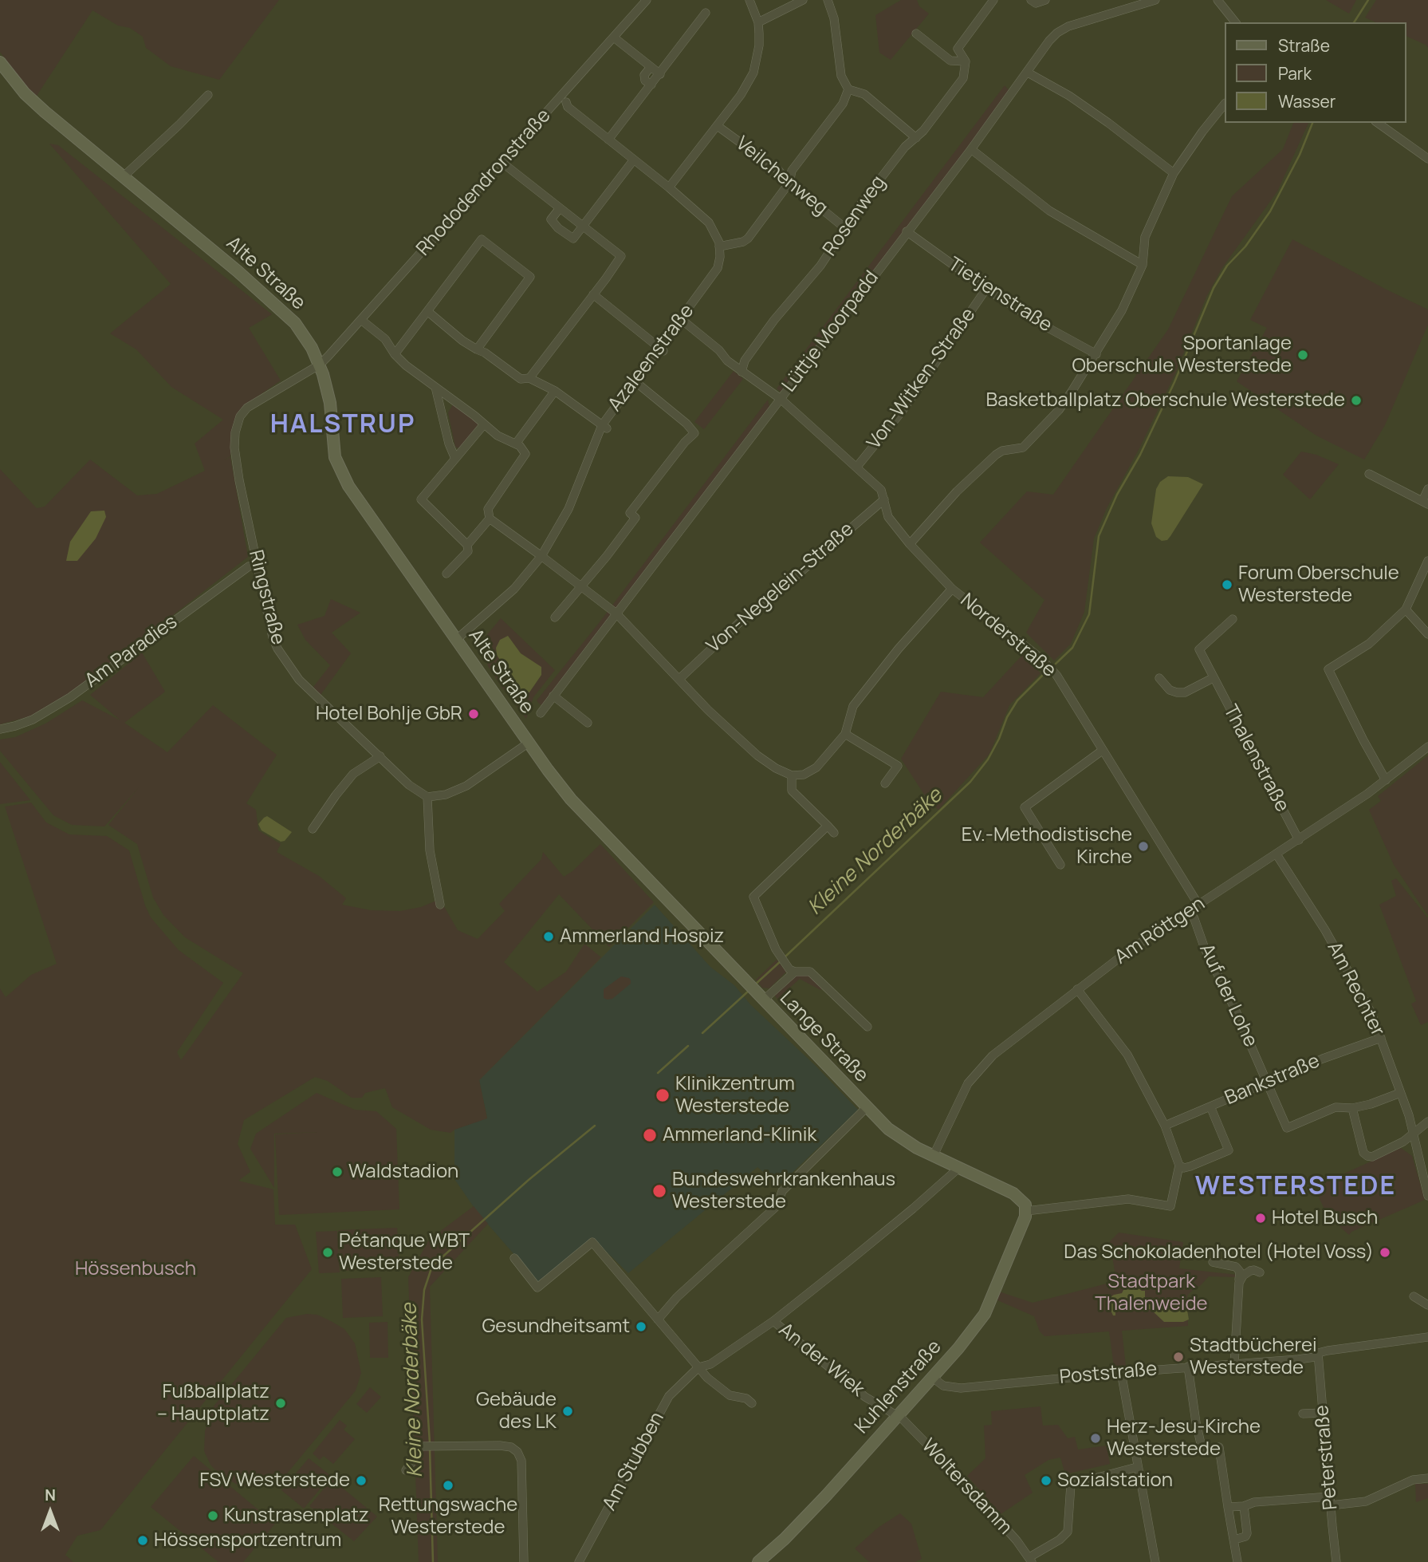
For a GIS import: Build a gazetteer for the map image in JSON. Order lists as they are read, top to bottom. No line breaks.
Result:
{"streets":{"street":["Veilchenweg","Rhododendronstraße","Rosenweg","Alte Straße","Tietjenstraße","Lüttje Moorpadd","Azaleenstraße","Von-Witken-Straße","Von-Negelein-Straße","Ringstraße","Norderstraße","Am Paradies","Thalenstraße","Am Röttgen","Am Rechter","Auf der Lohe","Lange Straße","Bankstraße","An der Wiek","Poststraße","Kuhlenstraße","Peterstraße","Am Stubben","Woltersdamm"]},"crossings":[["Veilchenweg","Rosenweg"],["Rhododendronstraße","Alte Straße"],["Rhododendronstraße","Ringstraße"],["Rosenweg","Norderstraße"],["Alte Straße","Azaleenstraße"],["Alte Straße","Ringstraße"],["Alte Straße","Lange Straße"],["Tietjenstraße","Lüttje Moorpadd"],["Tietjenstraße","Von-Witken-Straße"],["Lüttje Moorpadd","Norderstraße"],["Azaleenstraße","Norderstraße"],["Von-Witken-Straße","Norderstraße"],["Von-Negelein-Straße","Norderstraße"],["Ringstraße","Am Paradies"],["Norderstraße","Am Röttgen"],["Thalenstraße","Am Röttgen"],["Am Röttgen","Am Rechter"],["Am Röttgen","Auf der Lohe"],["Am Röttgen","Lange Straße"],["Am Rechter","Bankstraße"],["Auf der Lohe","Bankstraße"],["Lange Straße","Kuhlenstraße"],["Lange Straße","Am Stubben"],["An der Wiek","Kuhlenstraße"],["An der Wiek","Am Stubben"],["An der Wiek","Woltersdamm"],["Poststraße","Kuhlenstraße"],["Poststraße","Peterstraße"],["Kuhlenstraße","Woltersdamm"]],"districts":["HALSTRUP","WESTERSTEDE"],"water":["Kleine Norderbäke"],"parks":["Hössenbusch","Stadtpark Thalenweide"],"places":["Sportanlage Oberschule Westerstede","Basketballplatz Oberschule Westerstede","Forum Oberschule Westerstede","Hotel Bohlje GbR","Ev.-Methodistische Kirche","Ammerland Hospiz","Klinikzentrum Westerstede","Ammerland-Klinik","Waldstadion","Bundeswehrkrankenhaus Westerstede","Hotel Busch","Pétanque WBT Westerstede","Das Schokoladenhotel (Hotel Voss)","Gesundheitsamt","Stadtbücherei Westerstede","Fußballplatz – Hauptplatz","Gebäude des LK","Herz-Jesu-Kirche Westerstede","FSV Westerstede","Sozialstation","Rettungswache Westerstede","Kunstrasenplatz","Hössensportzentrum"],"legend":["Straße","Park","Wasser"],"north":"top"}
